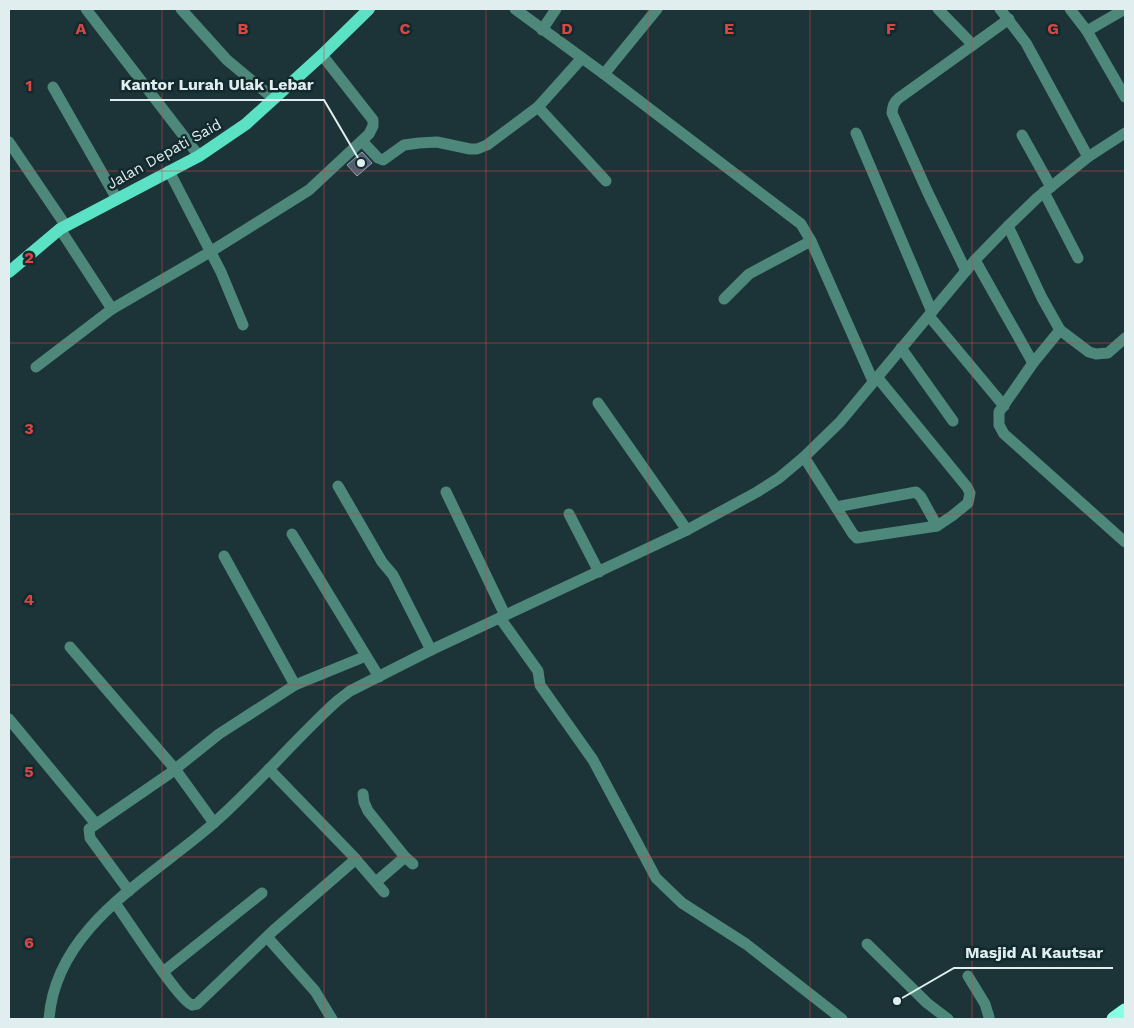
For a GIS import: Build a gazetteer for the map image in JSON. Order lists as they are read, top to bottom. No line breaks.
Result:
{"streets":{"main road":["Jalan Depati Said"]},"places":["Kantor Lurah Ulak Lebar","Masjid Al Kautsar"],"grid":{"columns":["A","B","C","D","E","F","G"],"rows":["1","2","3","4","5","6"]}}
